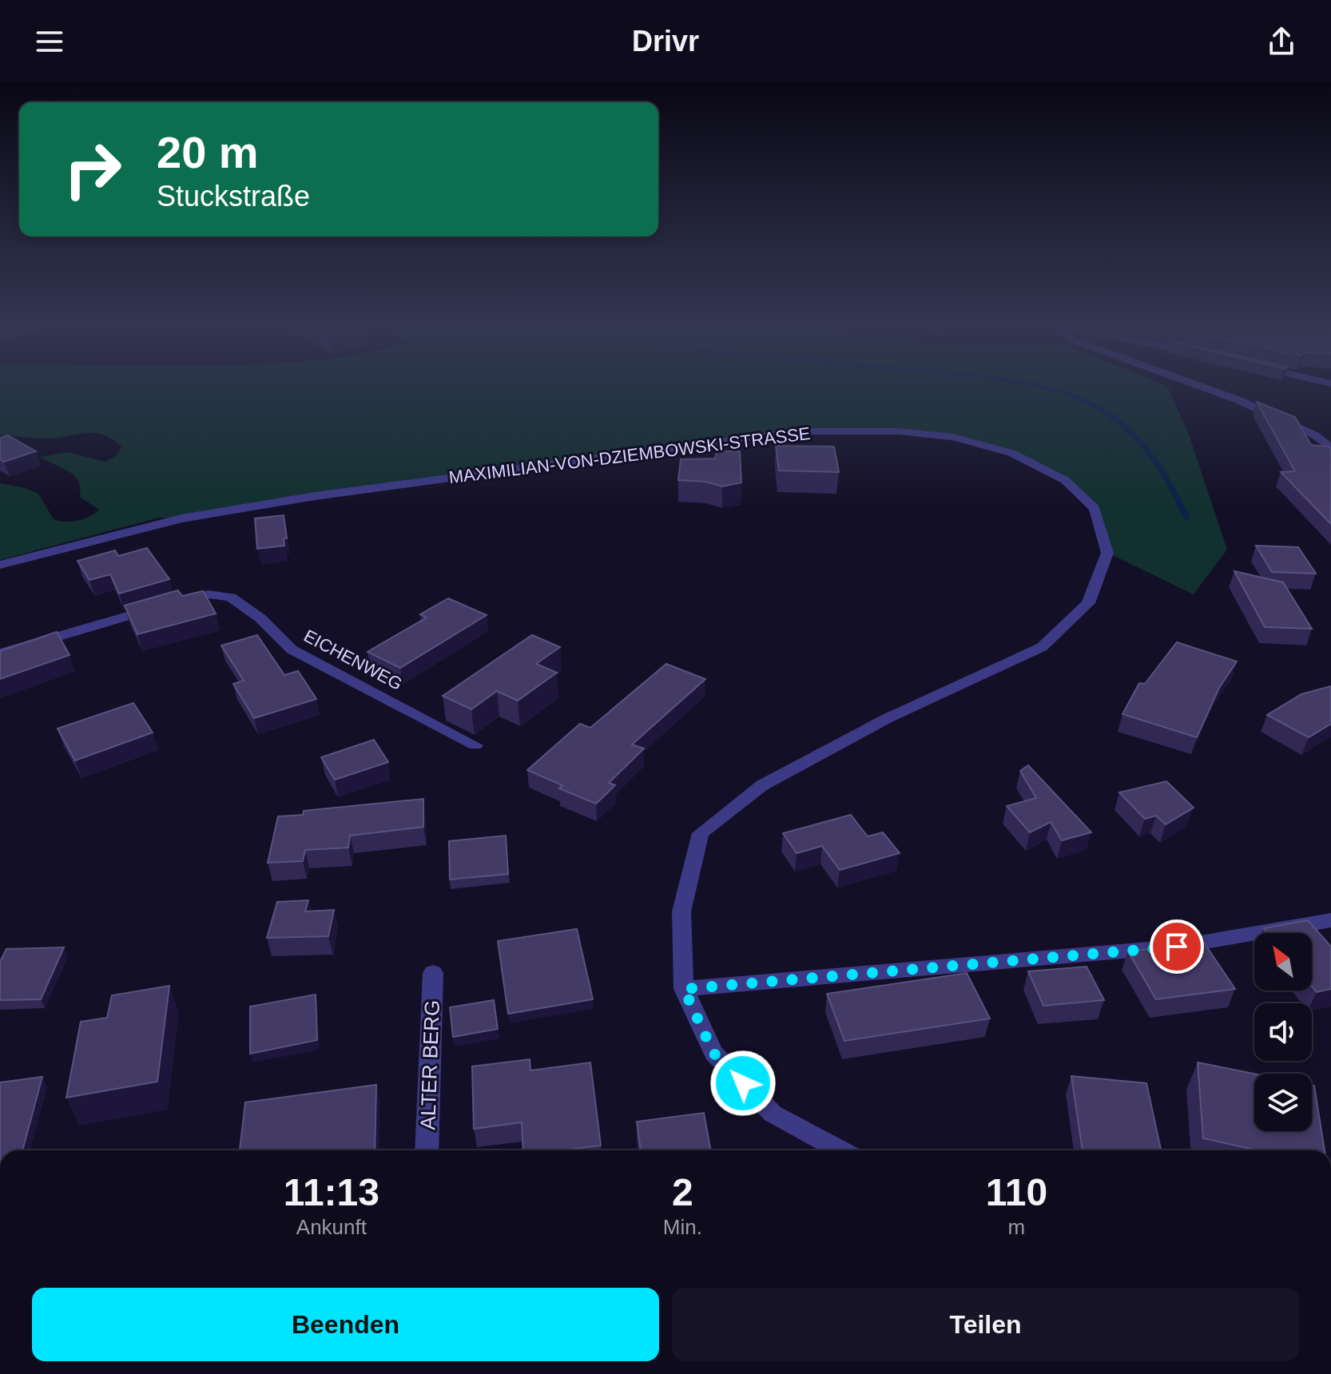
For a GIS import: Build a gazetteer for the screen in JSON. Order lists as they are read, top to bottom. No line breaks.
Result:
{"streets":{"street":["MAXIMILIAN-VON-DZIEMBOWSKI-STRASSE","EICHENWEG","ALTER BERG"]},"north":"top left","page":{"header":"Drivr","turn":["20 m","Stuckstraße"],"eta":["11:13","Ankunft","2","Min.","110","m"],"buttons":["Beenden","Teilen"]}}
